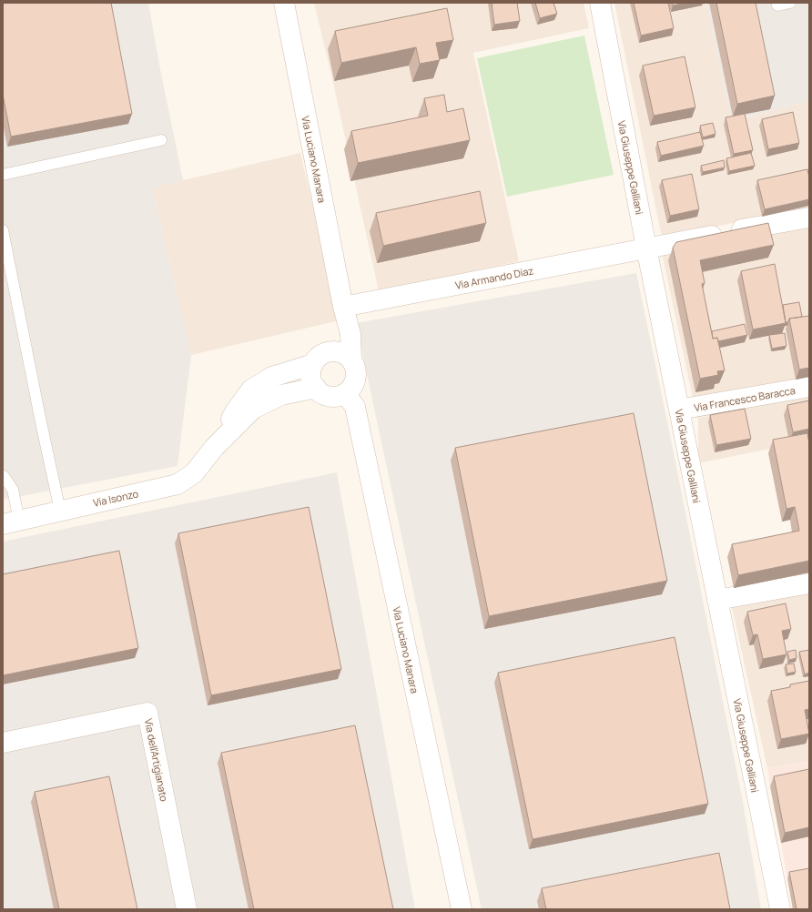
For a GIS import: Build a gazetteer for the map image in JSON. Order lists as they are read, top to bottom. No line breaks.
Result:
{"streets":{"street":["Via Luciano Manara","Via Giuseppe Galliani","Via Armando Diaz","Via Francesco Baracca","Via Isonzo","Via dell'Artigianato"]},"crossings":[["Via Luciano Manara","Via Armando Diaz"],["Via Luciano Manara","Via Isonzo"],["Via Giuseppe Galliani","Via Armando Diaz"],["Via Giuseppe Galliani","Via Francesco Baracca"]]}
